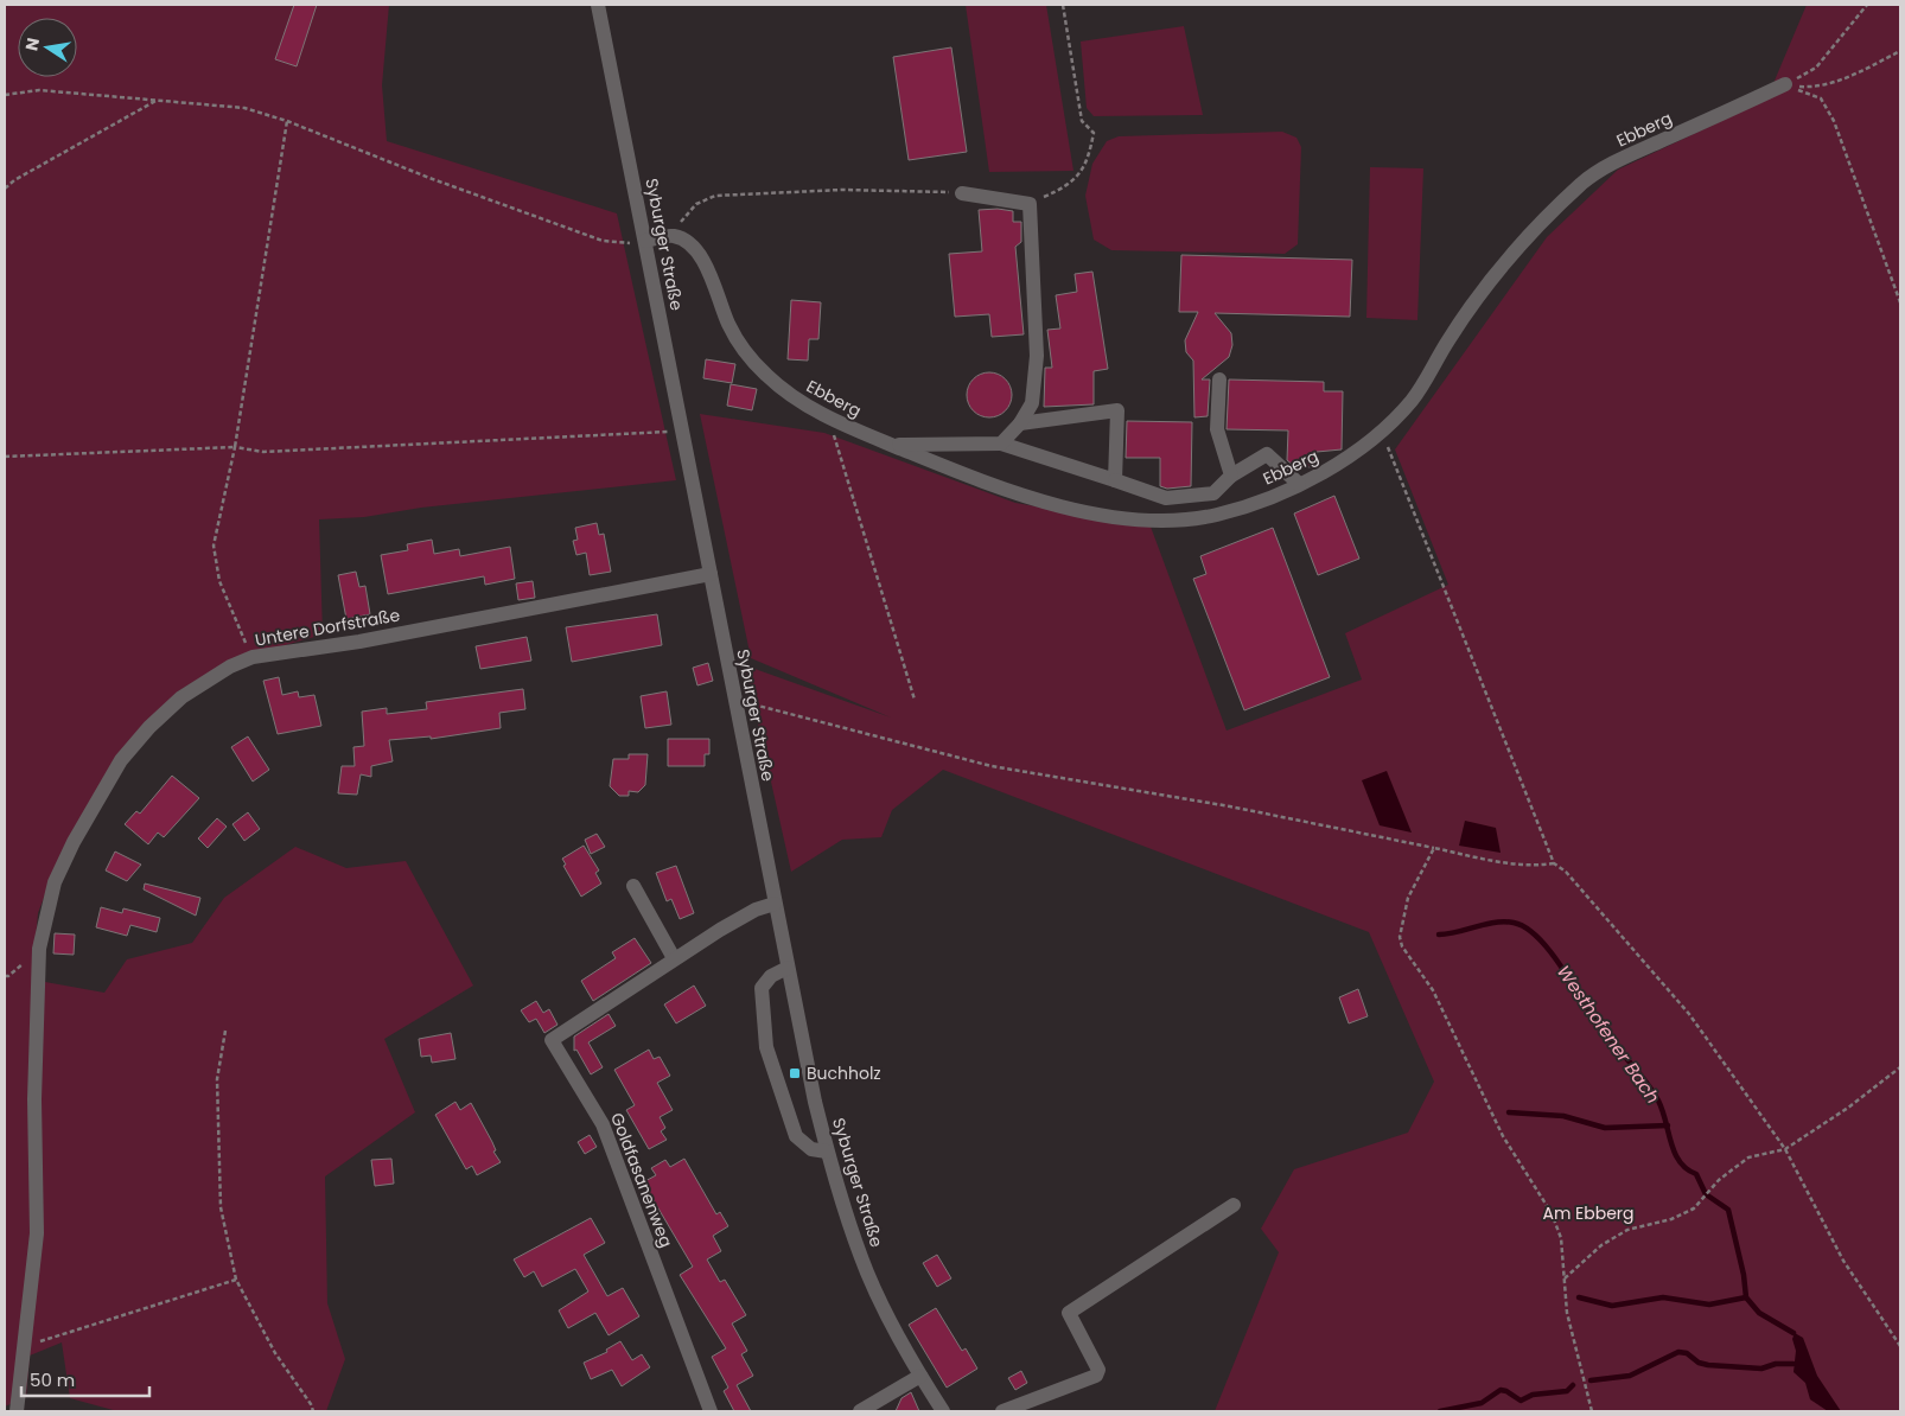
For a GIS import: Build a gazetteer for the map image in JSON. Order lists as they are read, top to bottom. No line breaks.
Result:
{"streets":{"street":["Ebberg","Syburger Straße","Untere Dorfstraße","Goldfasanenweg"]},"crossings":[["Syburger Straße","Untere Dorfstraße"],["Syburger Straße","Goldfasanenweg"]],"water":["Westhofener Bach"],"parks":["Am Ebberg"],"places":{"transit":["Buchholz"]},"scale_bar":"50 m","north":"left"}
